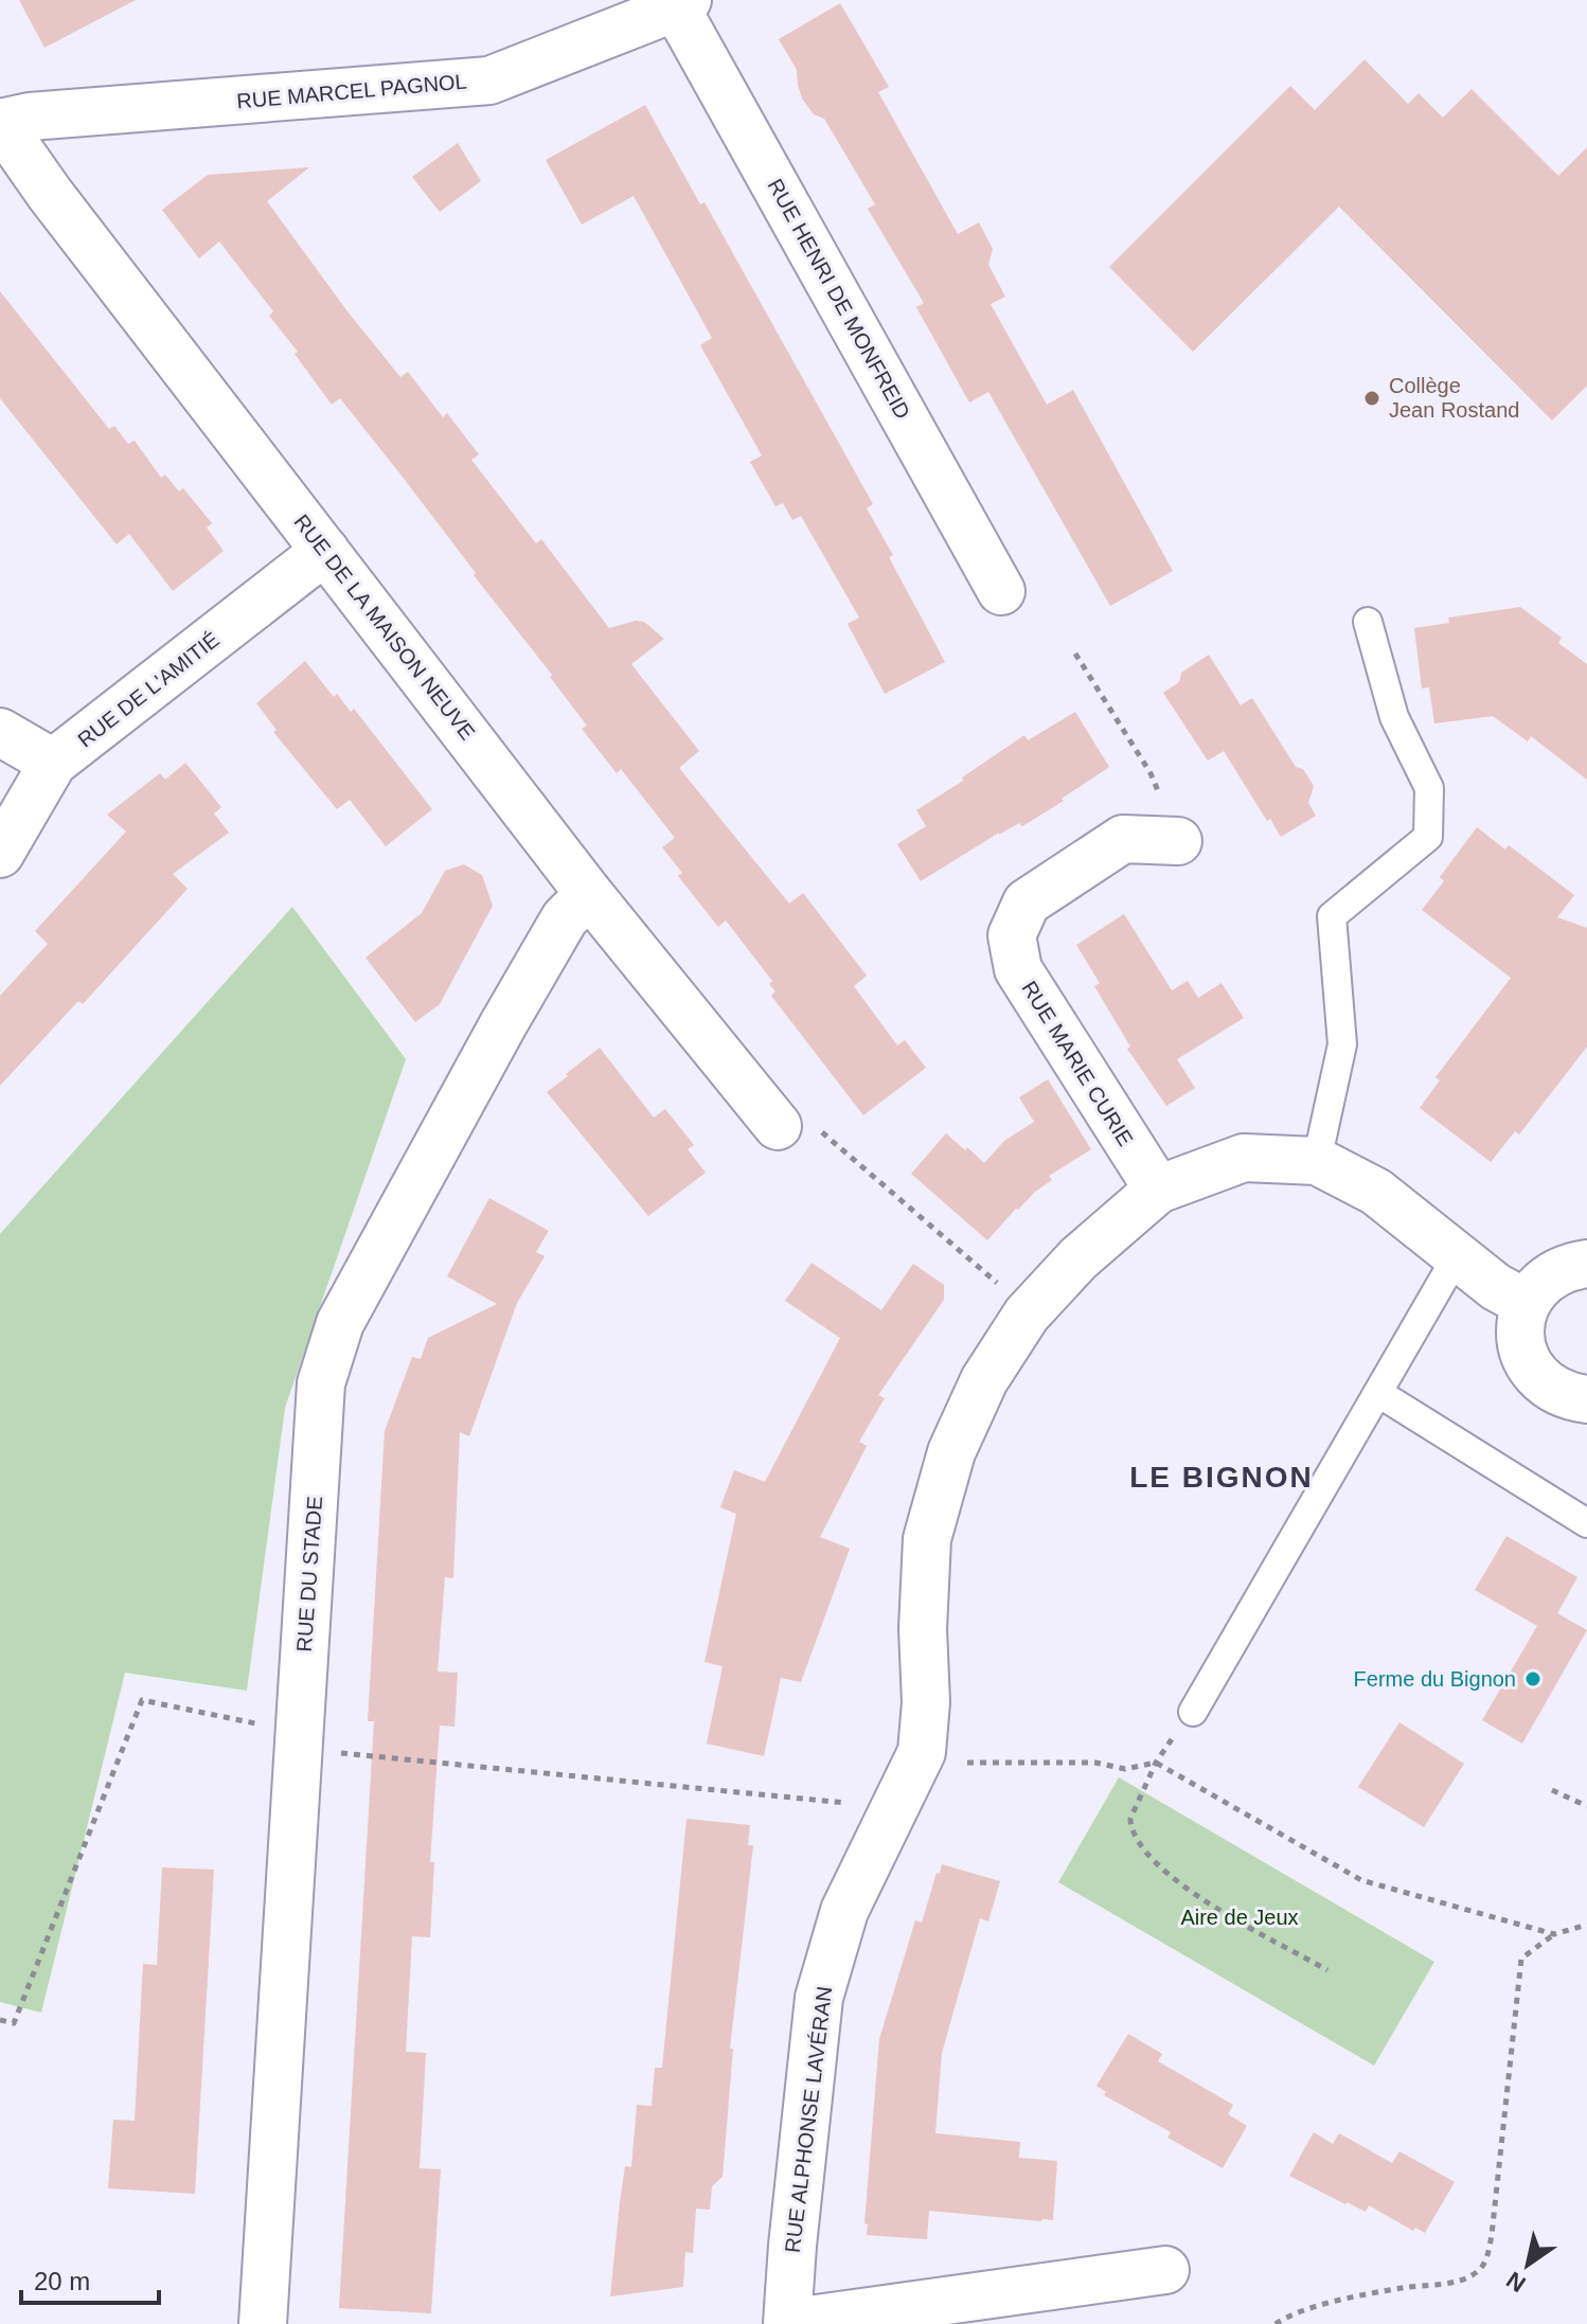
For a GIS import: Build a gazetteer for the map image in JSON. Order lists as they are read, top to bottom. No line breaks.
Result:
{"streets":{"street":["RUE MARCEL PAGNOL","RUE HENRI DE MONFREID","RUE DE LA MAISON NEUVE","RUE DE L'AMITIÉ","RUE MARIE CURIE","RUE DU STADE","RUE ALPHONSE LAVÉRAN"]},"crossings":[["RUE MARCEL PAGNOL","RUE HENRI DE MONFREID"],["RUE MARCEL PAGNOL","RUE DE LA MAISON NEUVE"],["RUE DE LA MAISON NEUVE","RUE DE L'AMITIÉ"],["RUE DE LA MAISON NEUVE","RUE DU STADE"],["RUE MARIE CURIE","RUE ALPHONSE LAVÉRAN"]],"districts":["LE BIGNON"],"parks":["Aire de Jeux"],"places":["Collège Jean Rostand","Ferme du Bignon"],"scale_bar":"20 m","north":"bottom left"}
